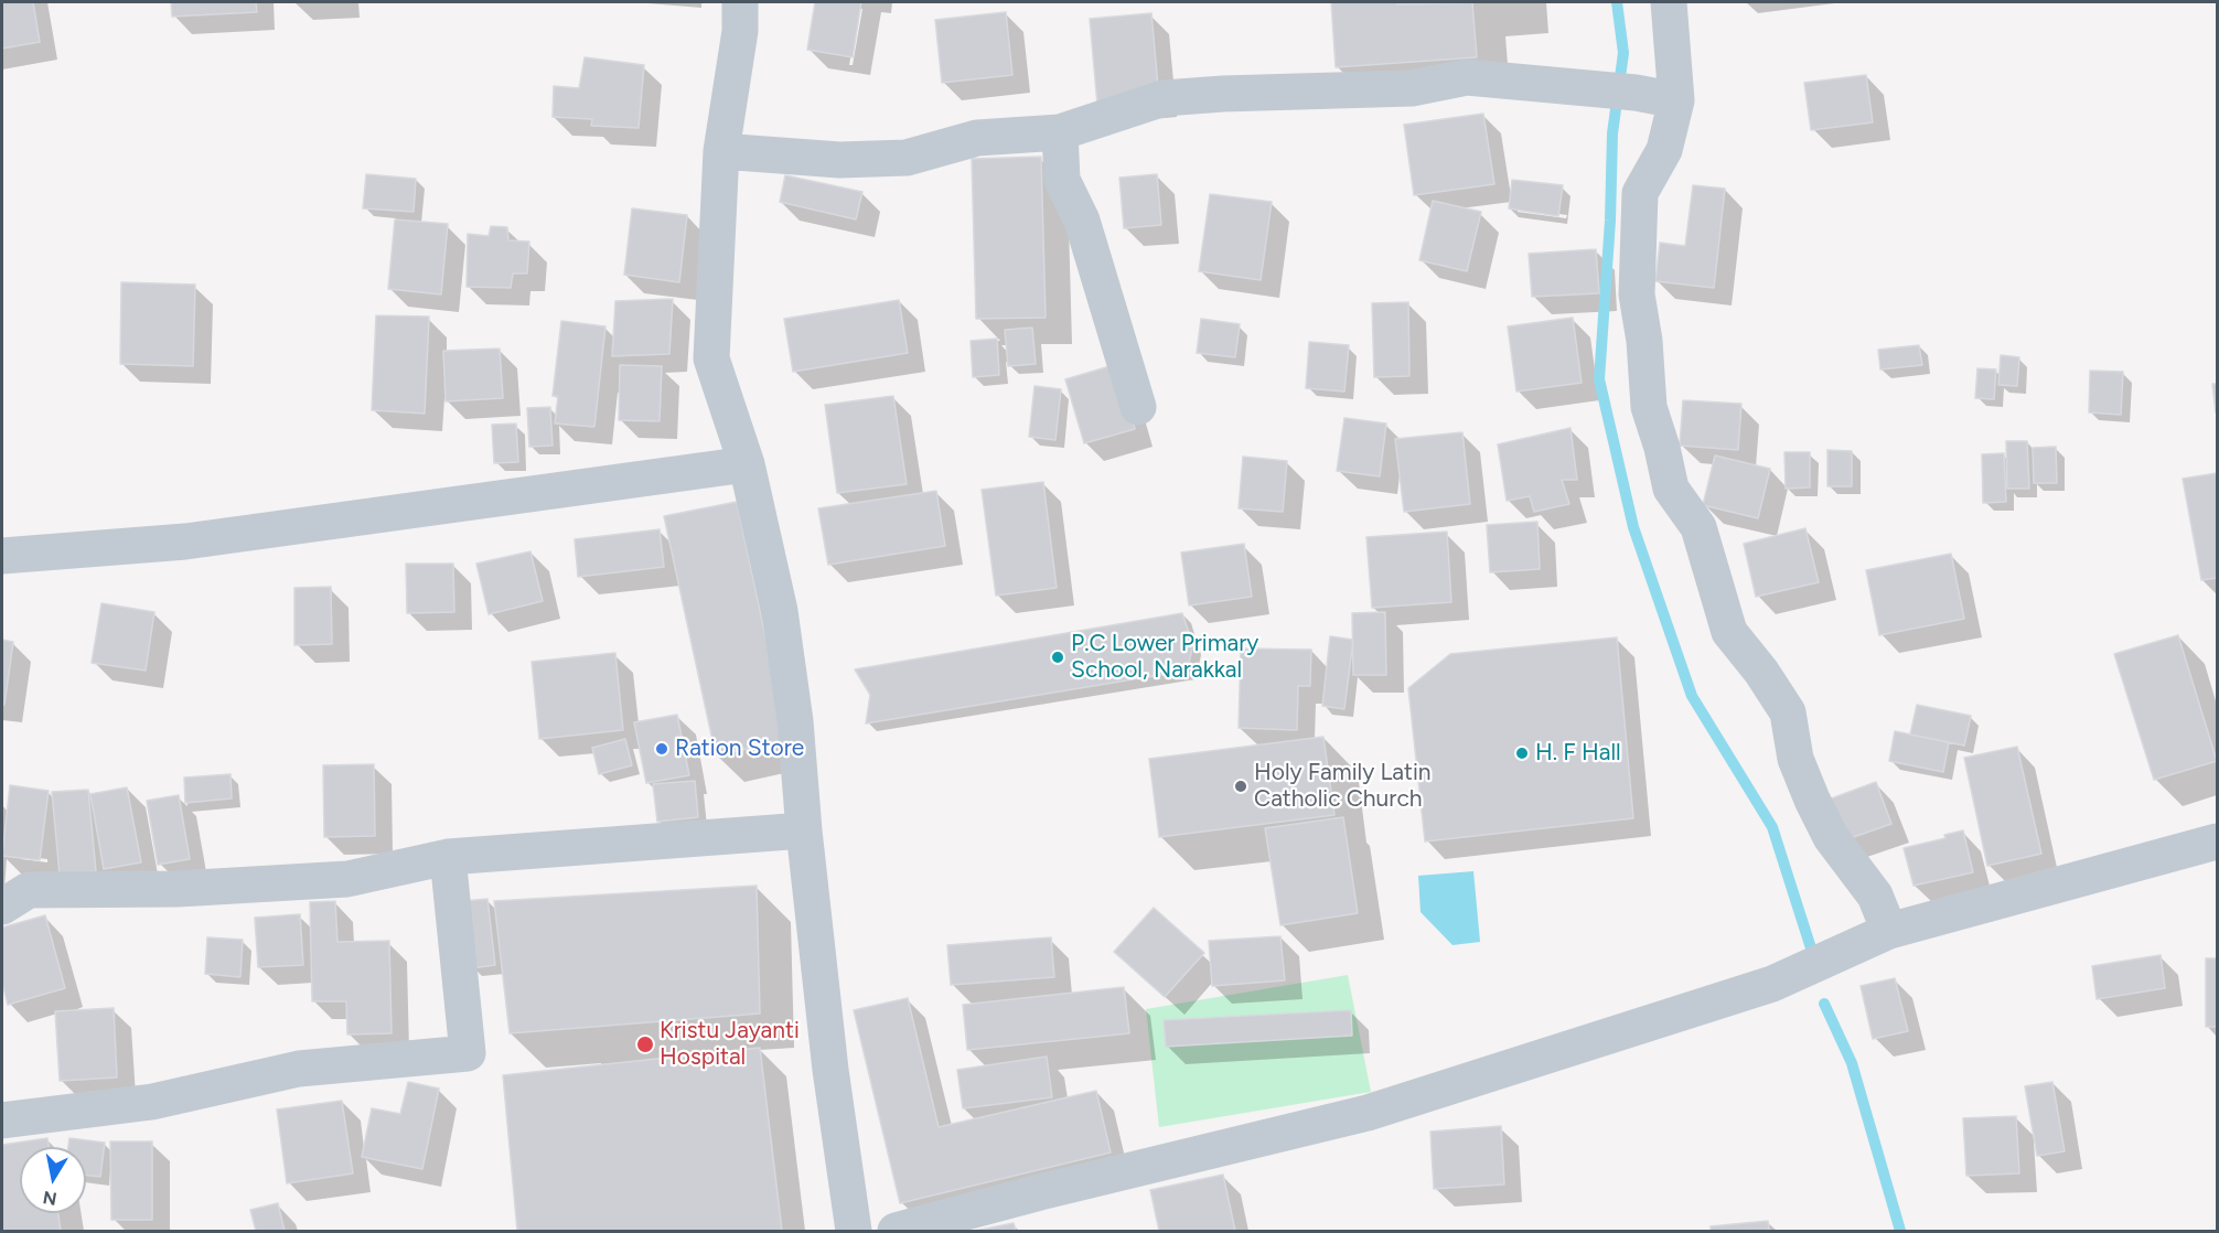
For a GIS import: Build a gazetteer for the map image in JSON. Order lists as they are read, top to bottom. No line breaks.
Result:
{"places":["P.C Lower Primary School, Narakkal","Ration Store","H. F Hall","Holy Family Latin Catholic Church","Kristu Jayanti Hospital"],"north":"bottom"}
